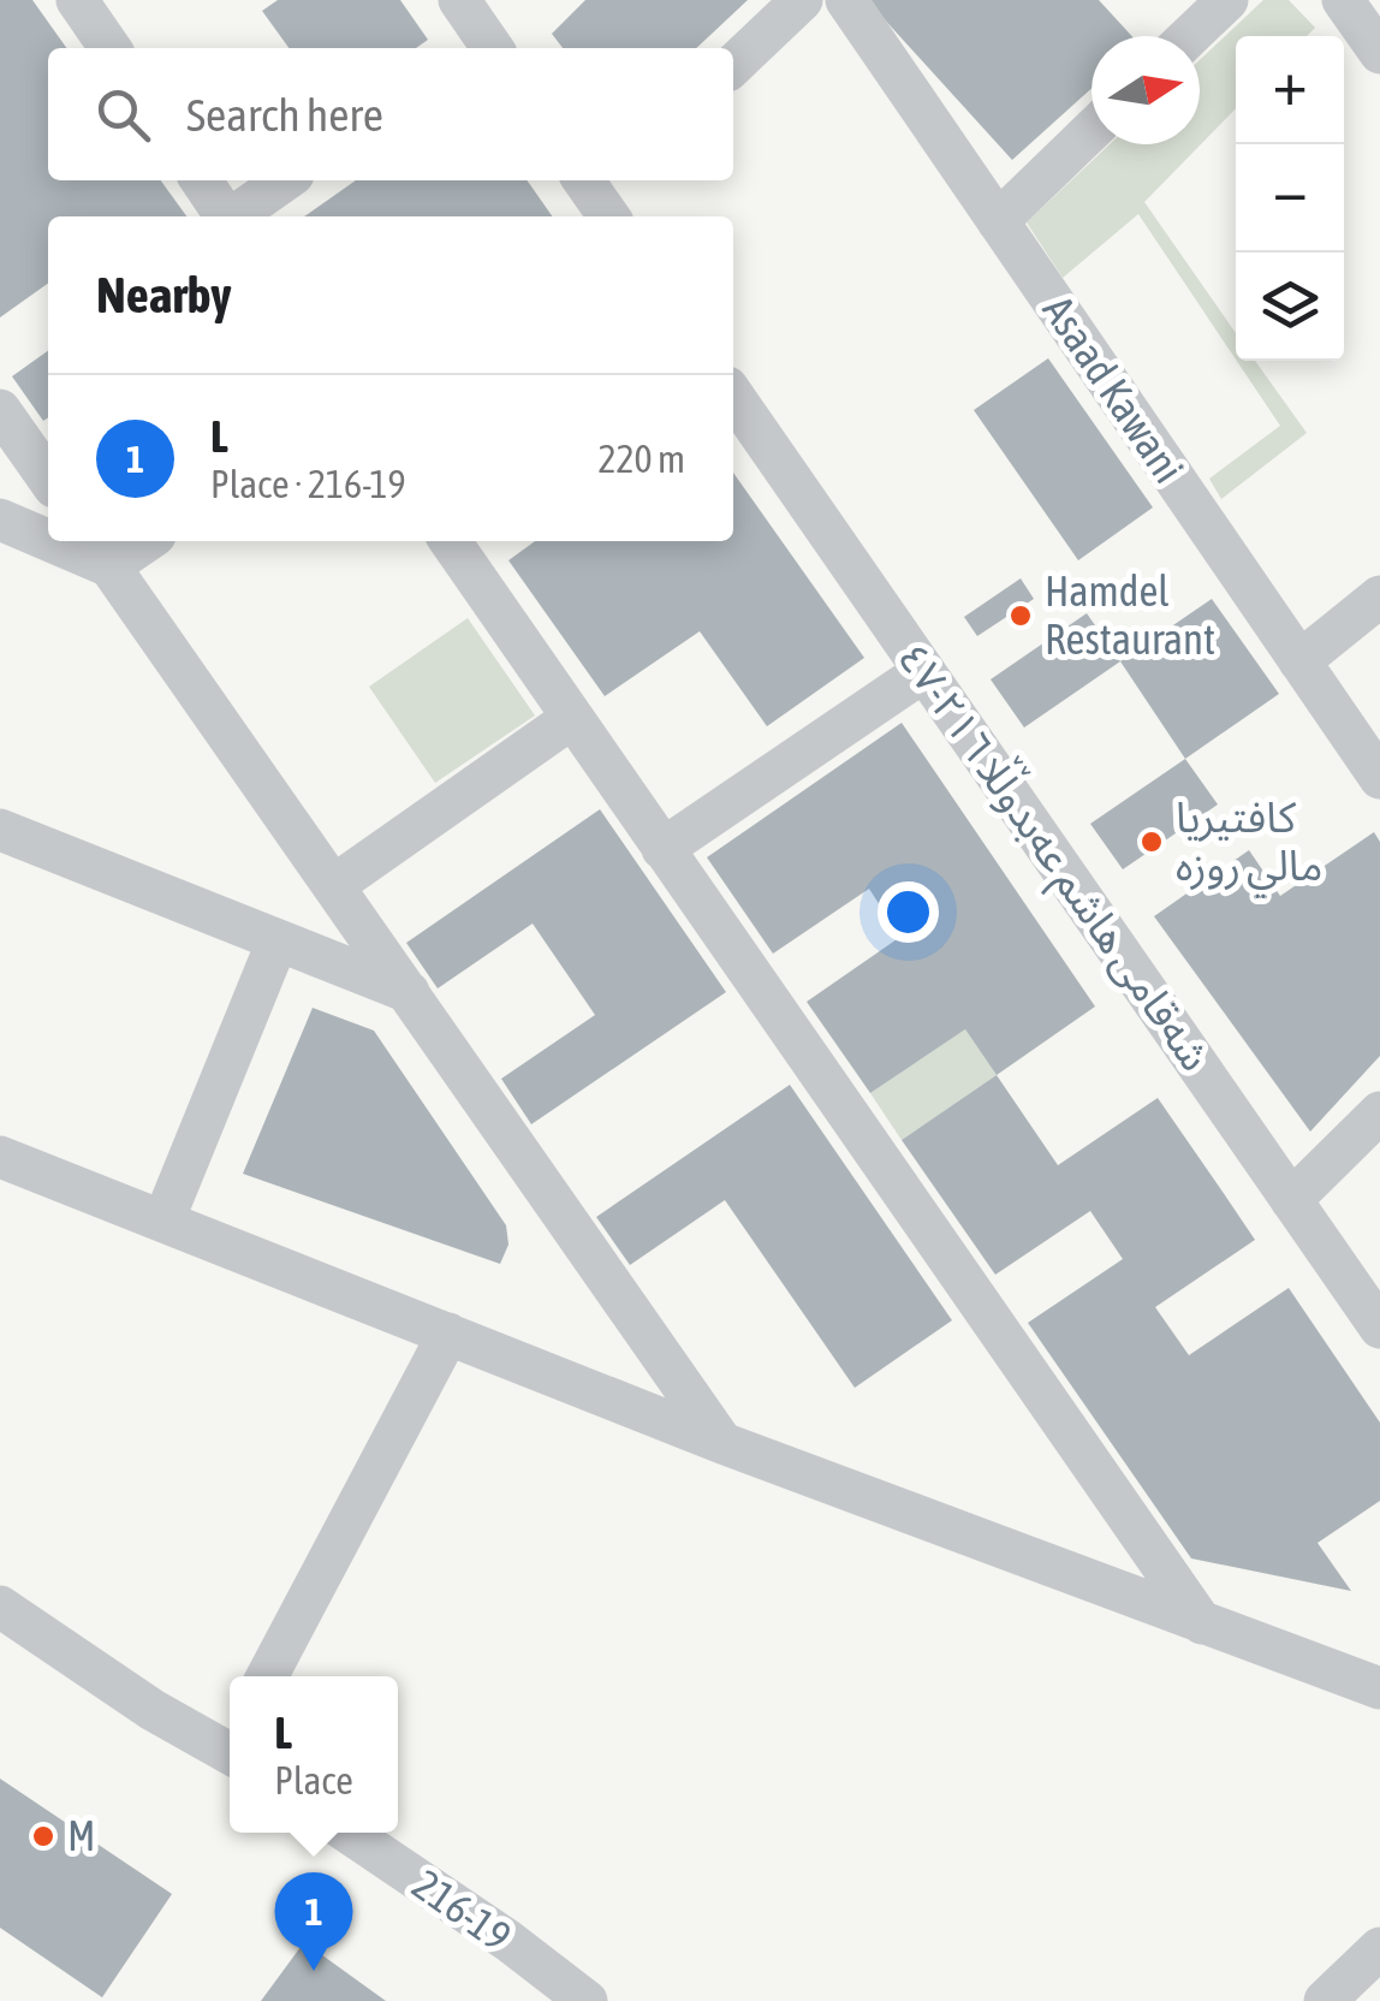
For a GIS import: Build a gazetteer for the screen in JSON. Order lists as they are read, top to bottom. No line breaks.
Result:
{"streets":{"street":["Asaad Kawani","شەقامی هاشم عەبدوڵڵا ٢١٦-٤٧","216-19"]},"places":["Hamdel Restaurant","كافتيريا مالي روزه","M"],"north":"right","page":{"map_buttons":["+","−"],"search":"Search here","heading":"Nearby","list":[{"mark":"1","name":"L","note":"Place · 216-19","value":"220 m"}],"popup":["L","Place"],"pins":"1"}}
